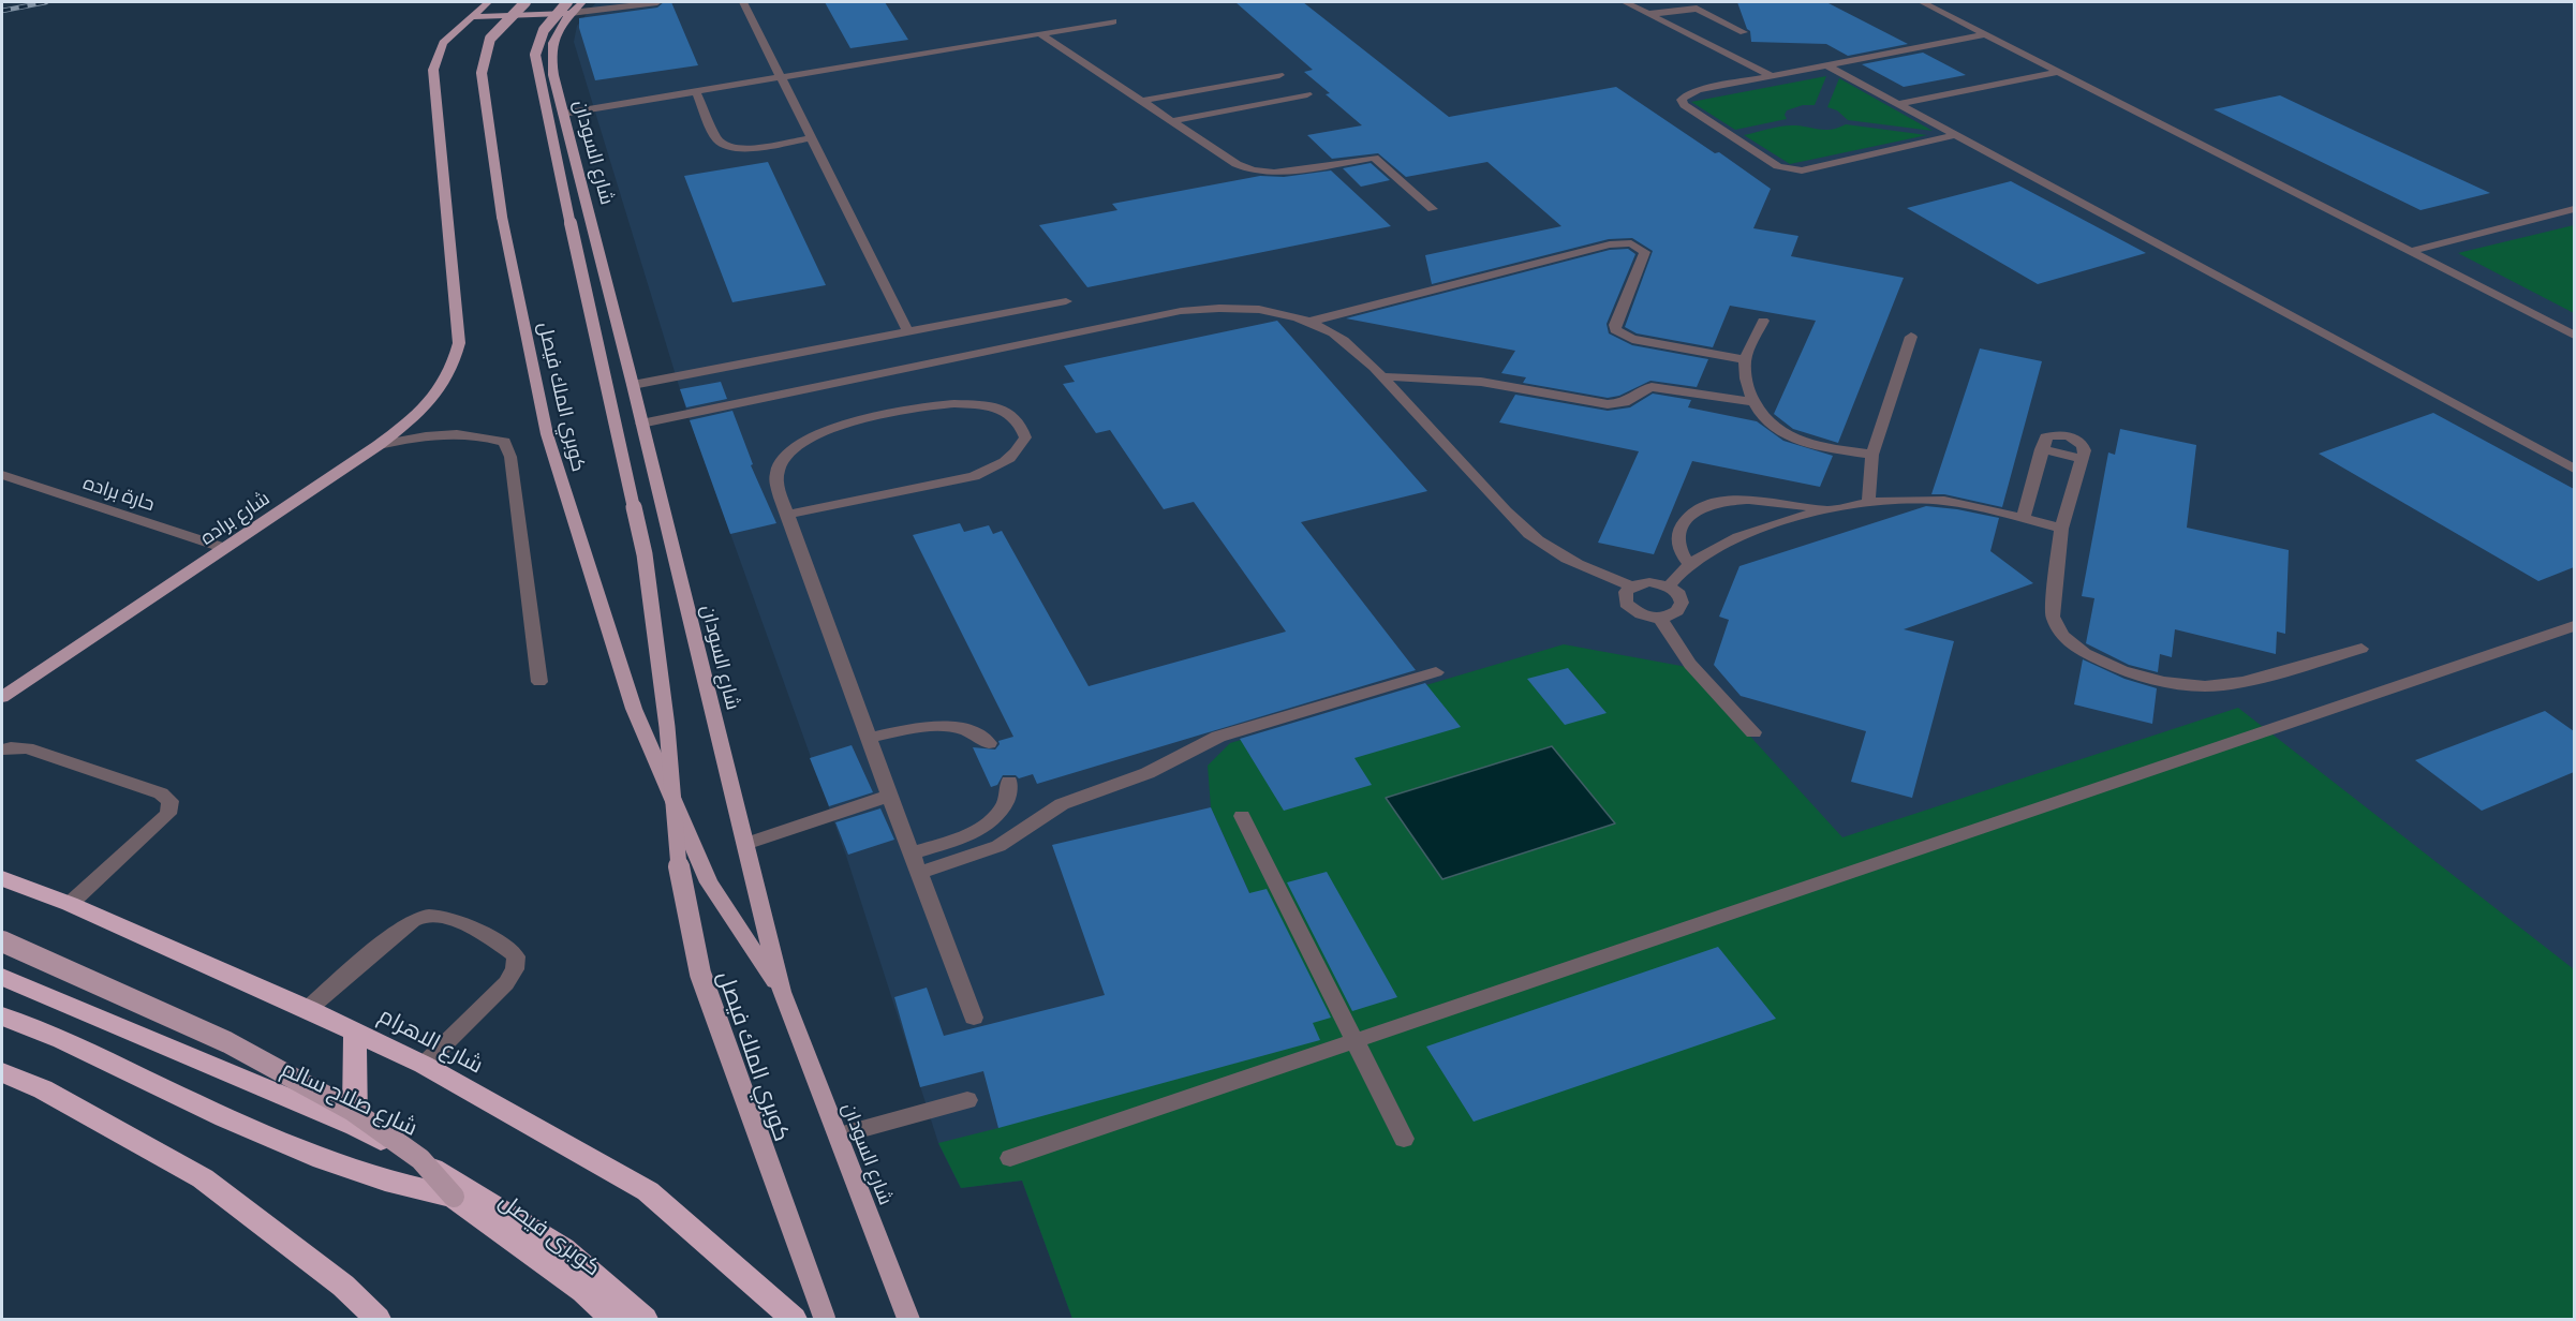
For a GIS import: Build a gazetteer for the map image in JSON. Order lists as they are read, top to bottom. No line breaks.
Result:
{"streets":{"highway":["شارع الاهرام","شارع صلاح سالم","كوبرى فيصل"],"main road":["شارع السودان","كوبري الملك فيصل","شارع براده"],"street":["حارة براده"]},"crossings":[["شارع السودان","كوبري الملك فيصل"],["حارة براده","شارع براده"]]}
